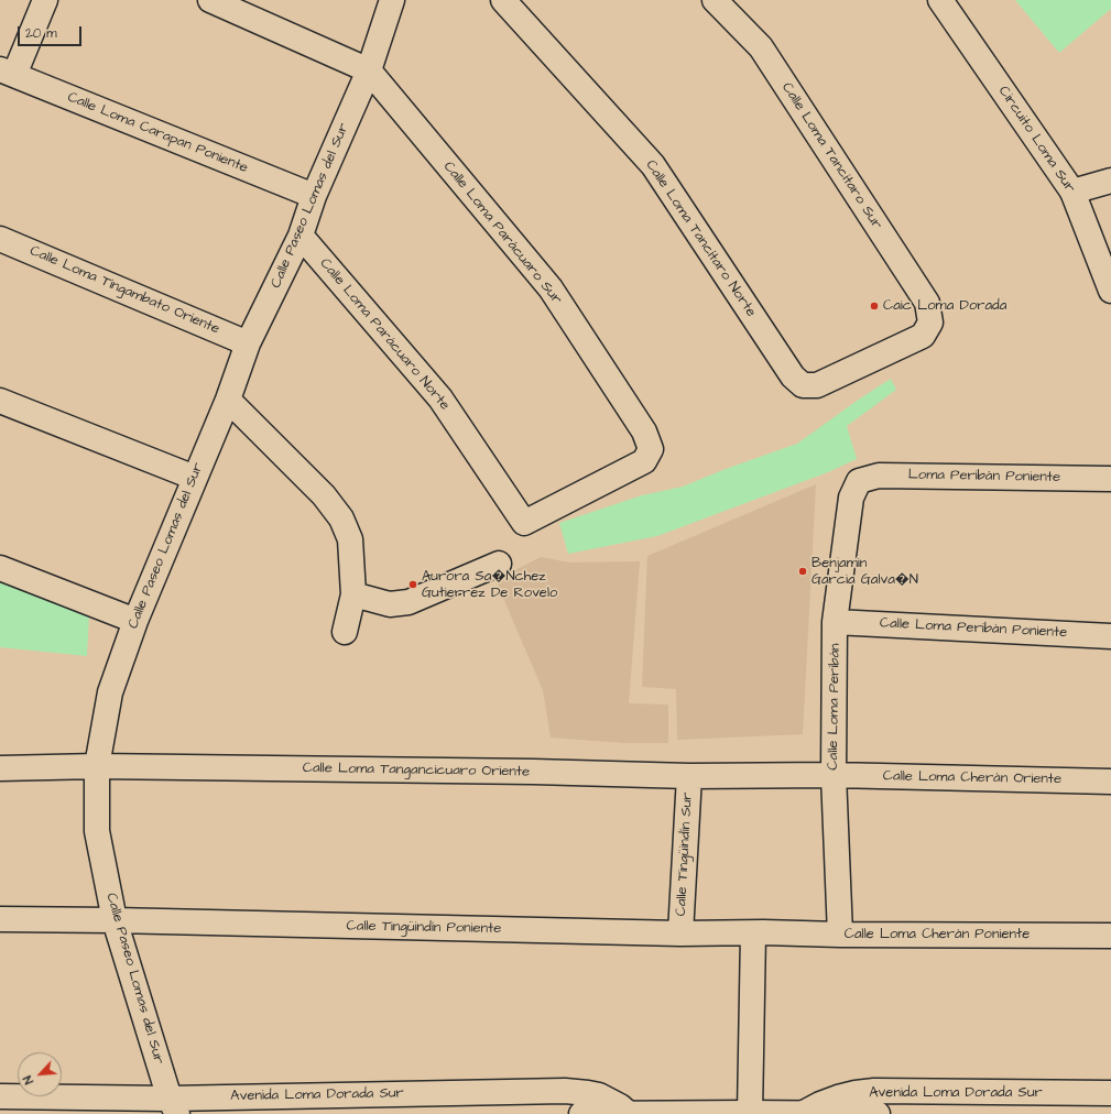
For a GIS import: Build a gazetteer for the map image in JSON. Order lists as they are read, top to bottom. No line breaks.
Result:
{"streets":{"street":["Calle Loma Carapan Poniente","Circuito Loma Sur","Calle Loma Tancítaro Sur","Calle Paseo Lomas del Sur","Calle Loma Parácuaro Sur","Calle Loma Tancítaro Norte","Calle Loma Tingambato Oriente","Calle Loma Parácuaro Norte","Loma Peribán Poniente","Calle Loma Peribán Poniente","Calle Loma Peribán","Calle Loma Tangancicuaro Oriente","Calle Loma Cherán Oriente","Calle Tingüindín Sur","Calle Tingüindín Poniente","Calle Loma Cherán Poniente","Avenida Loma Dorada Sur"]},"crossings":[["Calle Loma Carapan Poniente","Calle Paseo Lomas del Sur"],["Calle Loma Tancítaro Sur","Calle Loma Tancítaro Norte"],["Calle Paseo Lomas del Sur","Calle Loma Parácuaro Sur"],["Calle Paseo Lomas del Sur","Calle Loma Tingambato Oriente"],["Calle Paseo Lomas del Sur","Calle Loma Parácuaro Norte"],["Calle Paseo Lomas del Sur","Calle Loma Tangancicuaro Oriente"],["Calle Paseo Lomas del Sur","Calle Tingüindín Poniente"],["Calle Paseo Lomas del Sur","Avenida Loma Dorada Sur"],["Calle Loma Parácuaro Sur","Calle Loma Parácuaro Norte"],["Loma Peribán Poniente","Calle Loma Peribán"],["Calle Loma Peribán Poniente","Calle Loma Peribán"],["Calle Loma Peribán","Calle Loma Tangancicuaro Oriente"],["Calle Loma Peribán","Calle Loma Cherán Oriente"],["Calle Loma Peribán","Calle Loma Cherán Poniente"],["Calle Loma Tangancicuaro Oriente","Calle Loma Cherán Oriente"],["Calle Loma Tangancicuaro Oriente","Calle Tingüindín Sur"],["Calle Tingüindín Sur","Calle Tingüindín Poniente"],["Calle Tingüindín Poniente","Calle Loma Cherán Poniente"]],"places":["Caic Loma Dorada","Benjamin Garcia Galva�N","Aurora Sa�Nchez Gutierrez De Rovelo"],"scale_bar":"20 m","north":"bottom left"}
